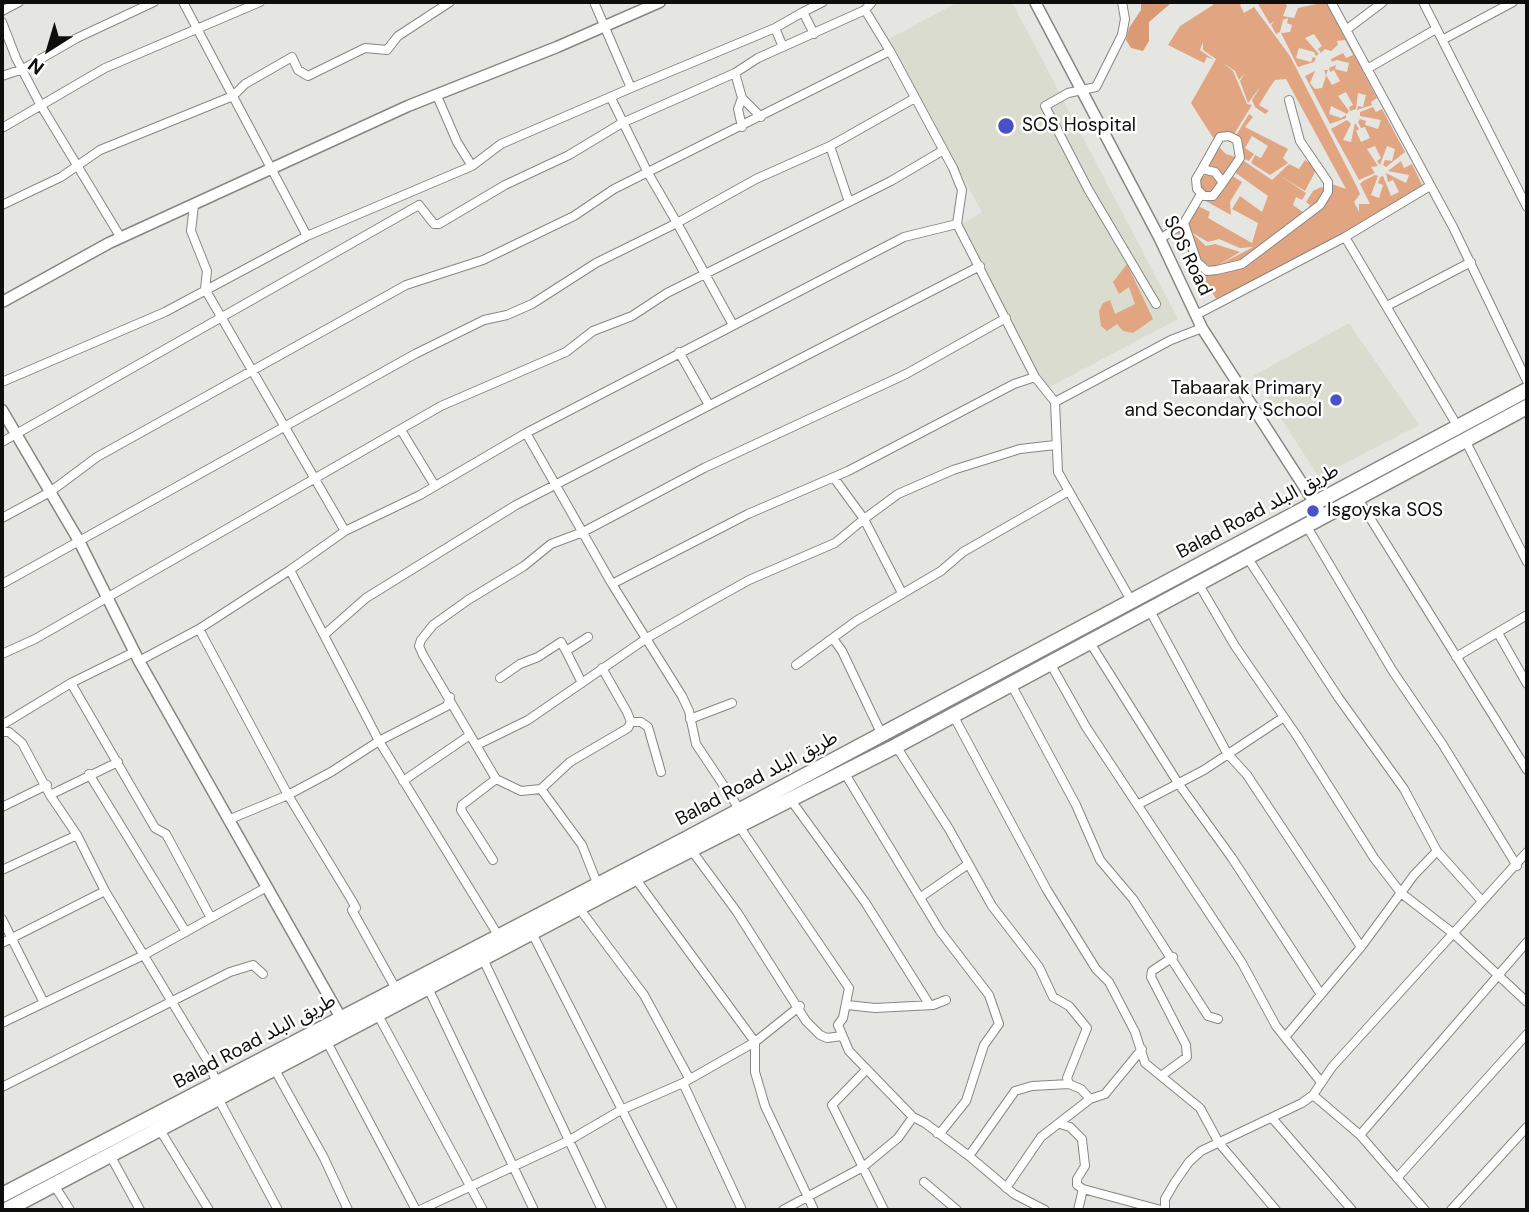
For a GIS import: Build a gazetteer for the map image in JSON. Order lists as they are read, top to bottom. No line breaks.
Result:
{"streets":{"highway":["Balad Road طريق البلد"],"street":["SOS Road"]},"crossings":[["SOS Road","Balad Road طريق البلد"]],"places":["SOS Hospital","Tabaarak Primary and Secondary School","Isgoyska SOS"],"north":"bottom left"}
